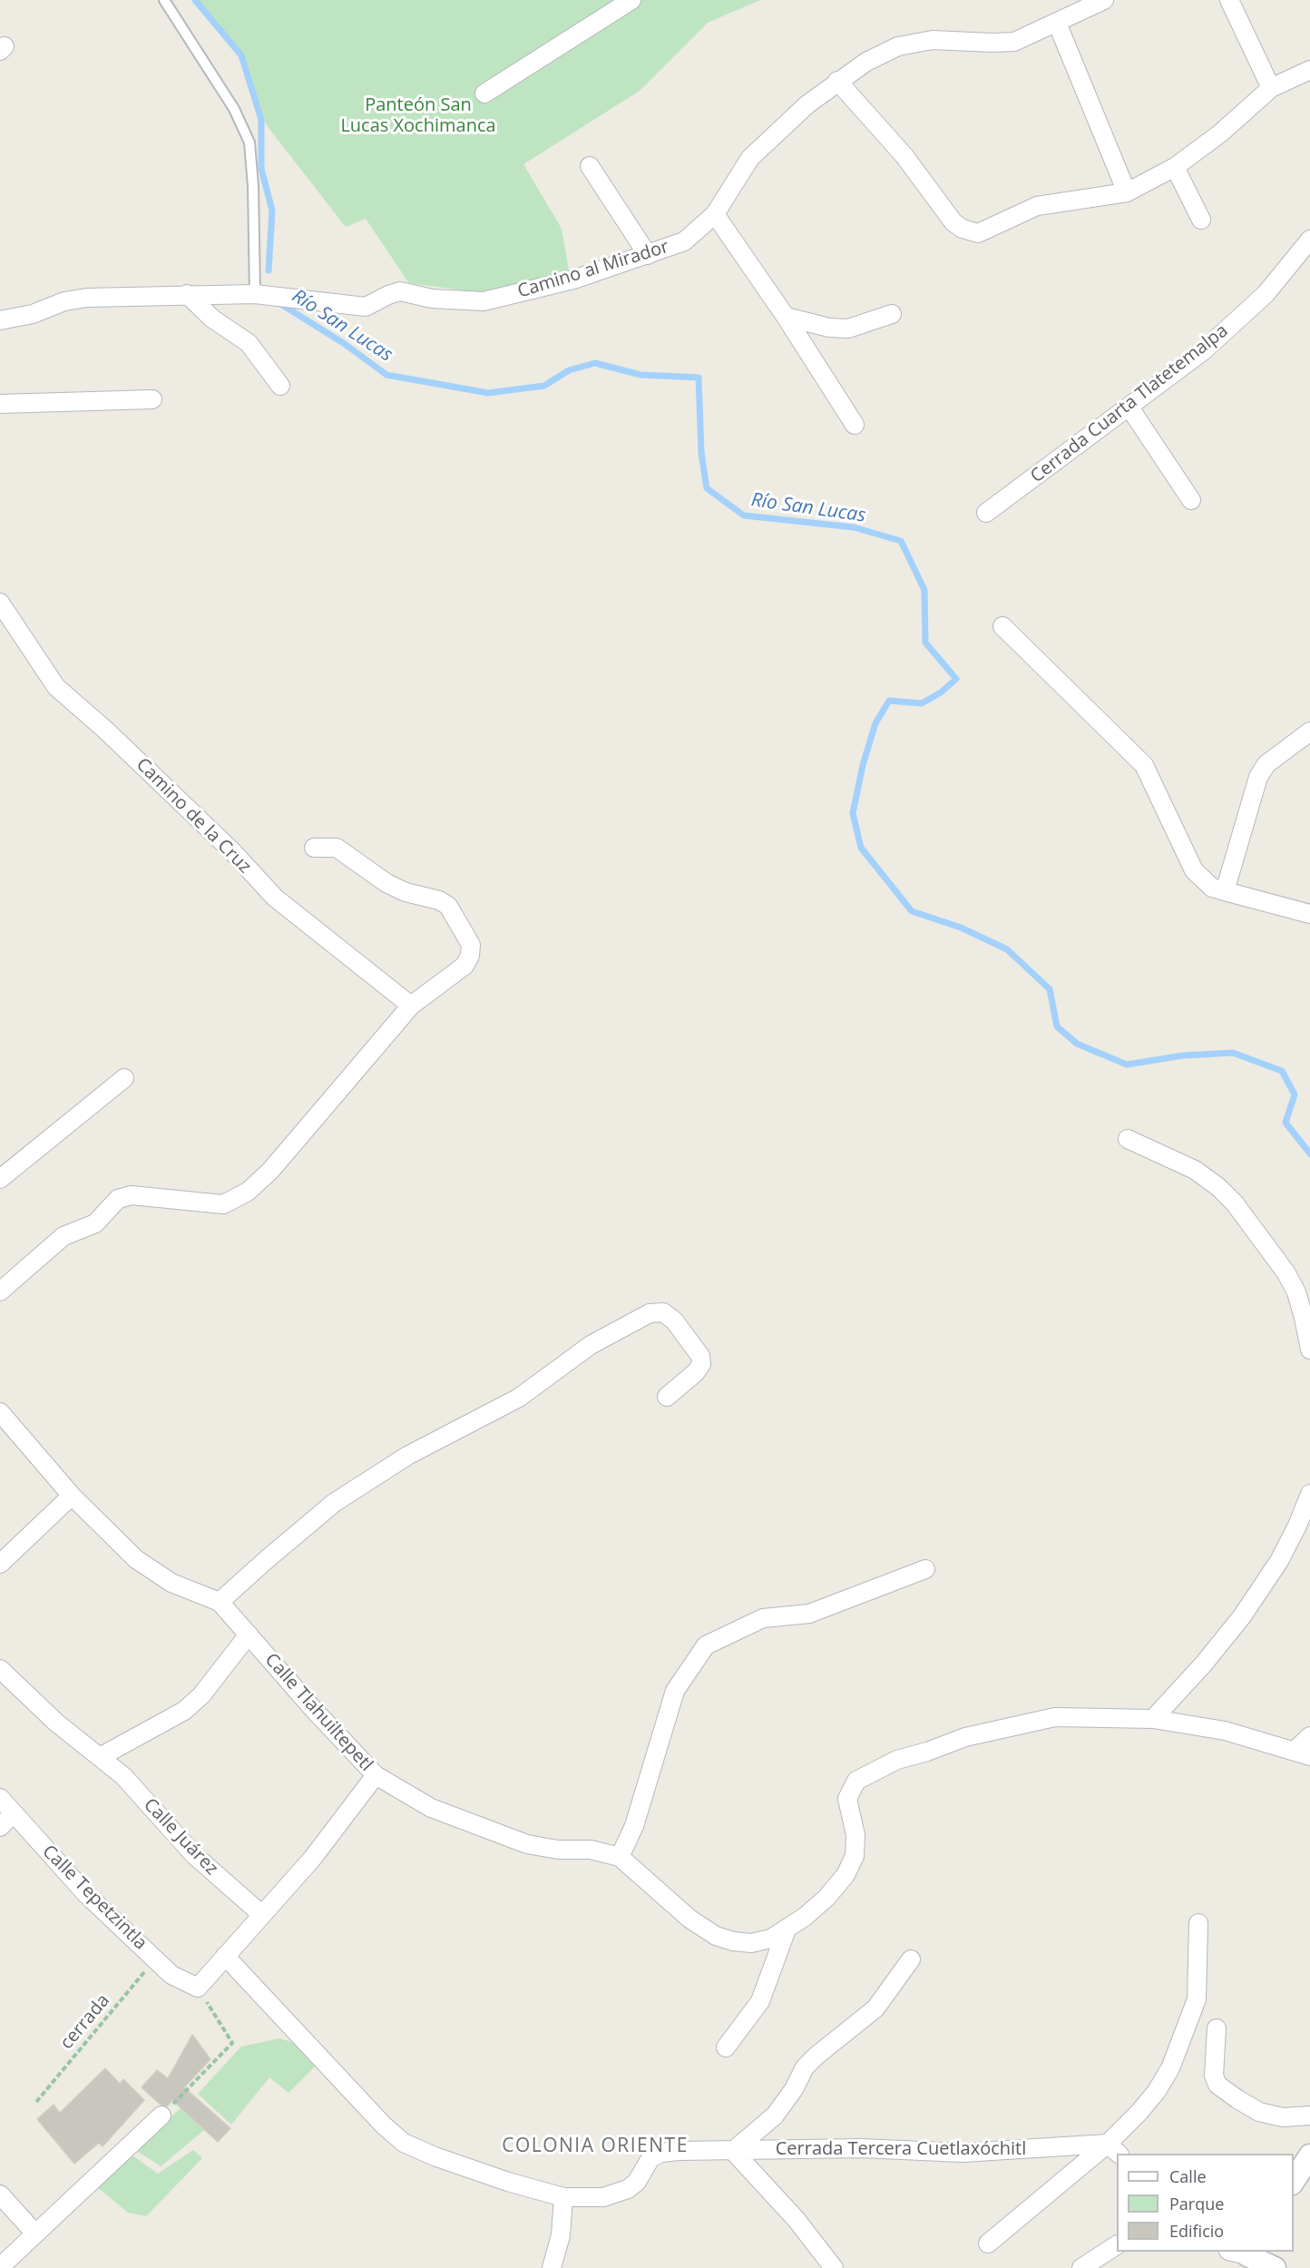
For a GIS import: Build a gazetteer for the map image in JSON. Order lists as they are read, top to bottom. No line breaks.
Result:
{"streets":{"street":["Camino al Mirador","Cerrada Cuarta Tlatetemalpa","Camino de la Cruz","Calle Tlahuiltepetl","Calle Juárez","Calle Tepetzintla","Cerrada Tercera Cuetlaxóchitl"],"path":["cerrada"]},"crossings":[["Calle Tepetzintla","cerrada"]],"districts":["COLONIA ORIENTE"],"water":["Río San Lucas"],"parks":["Panteón San Lucas Xochimanca"],"legend":["Calle","Parque","Edificio"]}
